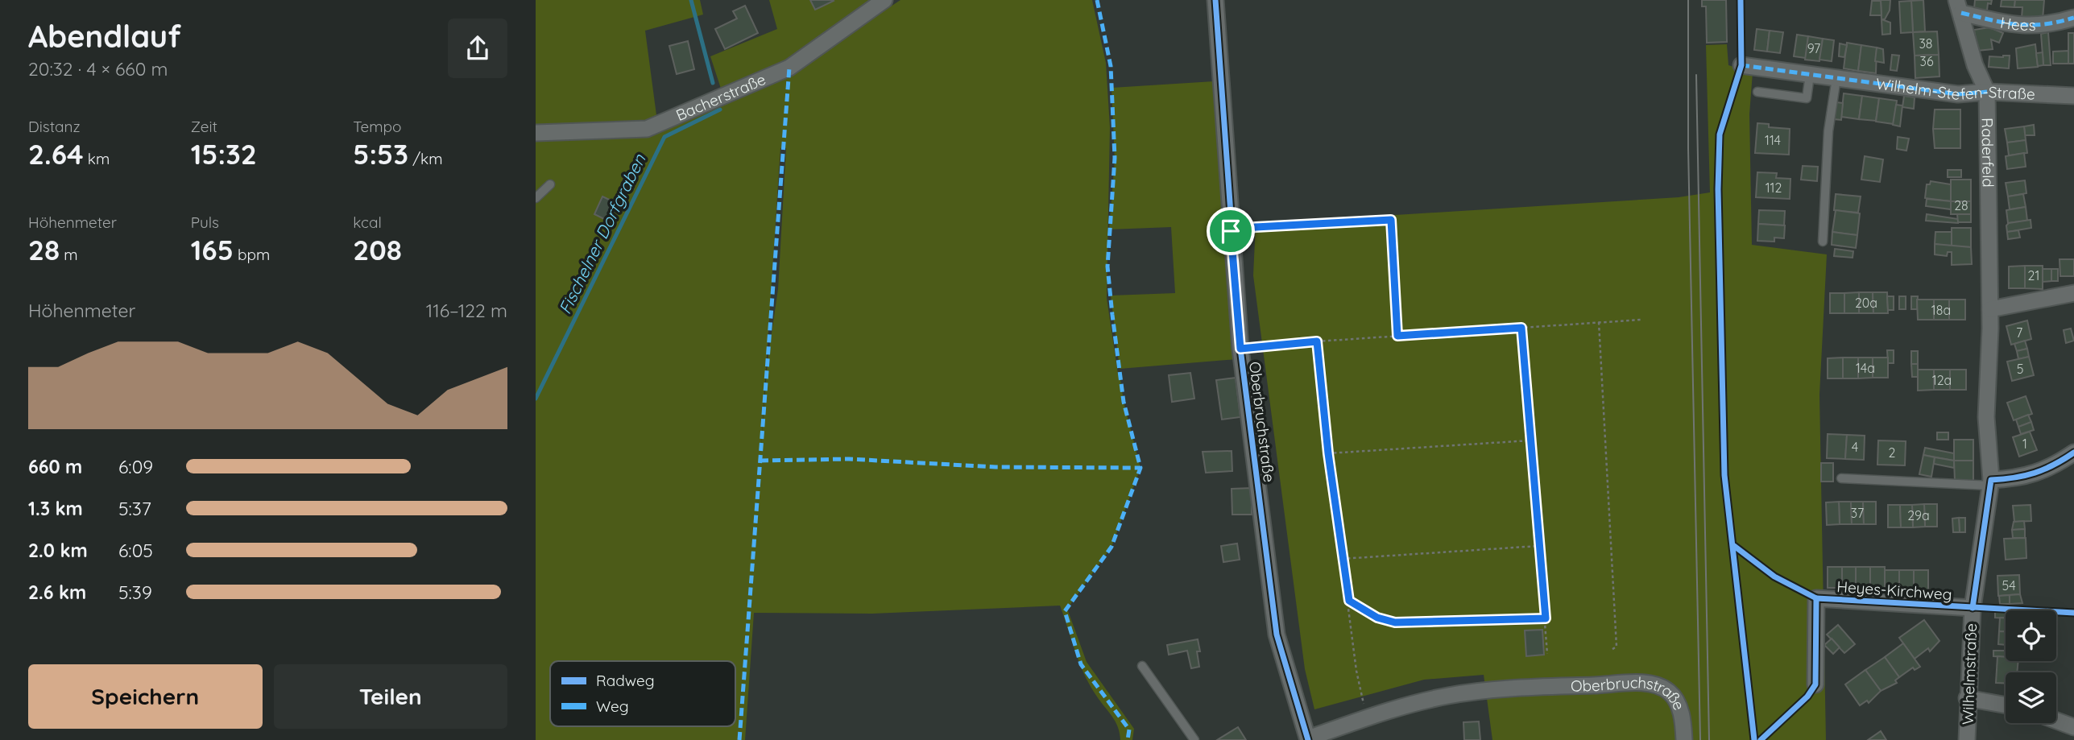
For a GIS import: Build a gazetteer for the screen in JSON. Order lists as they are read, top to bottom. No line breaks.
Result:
{"streets":{"street":["Hees","Wilhelm-Stefen-Straße","Bacherstraße","Raderfeld","Oberbruchstraße","Heyes-Kirchweg","Wilhelmstraße"]},"crossings":[["Hees","Raderfeld"],["Wilhelm-Stefen-Straße","Raderfeld"],["Raderfeld","Heyes-Kirchweg"],["Heyes-Kirchweg","Wilhelmstraße"]],"water":["Fischelner Dorfgraben"],"house_numbers":["38","97","36","114","112","28","21","20a","18a","7","14a","5","12a","1","4","2","37","29a","54"],"legend":["Radweg","Weg"],"page":{"heading":["Abendlauf","20:32 · 4 × 660 m"],"stats":[["Distanz","2.64 km"],["Zeit","15:32"],["Tempo","5:53 /km"],["Höhenmeter","28 m"],["Puls","165 bpm"],["kcal","208"]],"chart":["Höhenmeter","116–122 m"],"list":[{"name":"660 m","note":"6:09"},{"name":"1.3 km","note":"5:37"},{"name":"2.0 km","note":"6:05"},{"name":"2.6 km","note":"5:39"}],"buttons":["Speichern","Teilen"]}}
